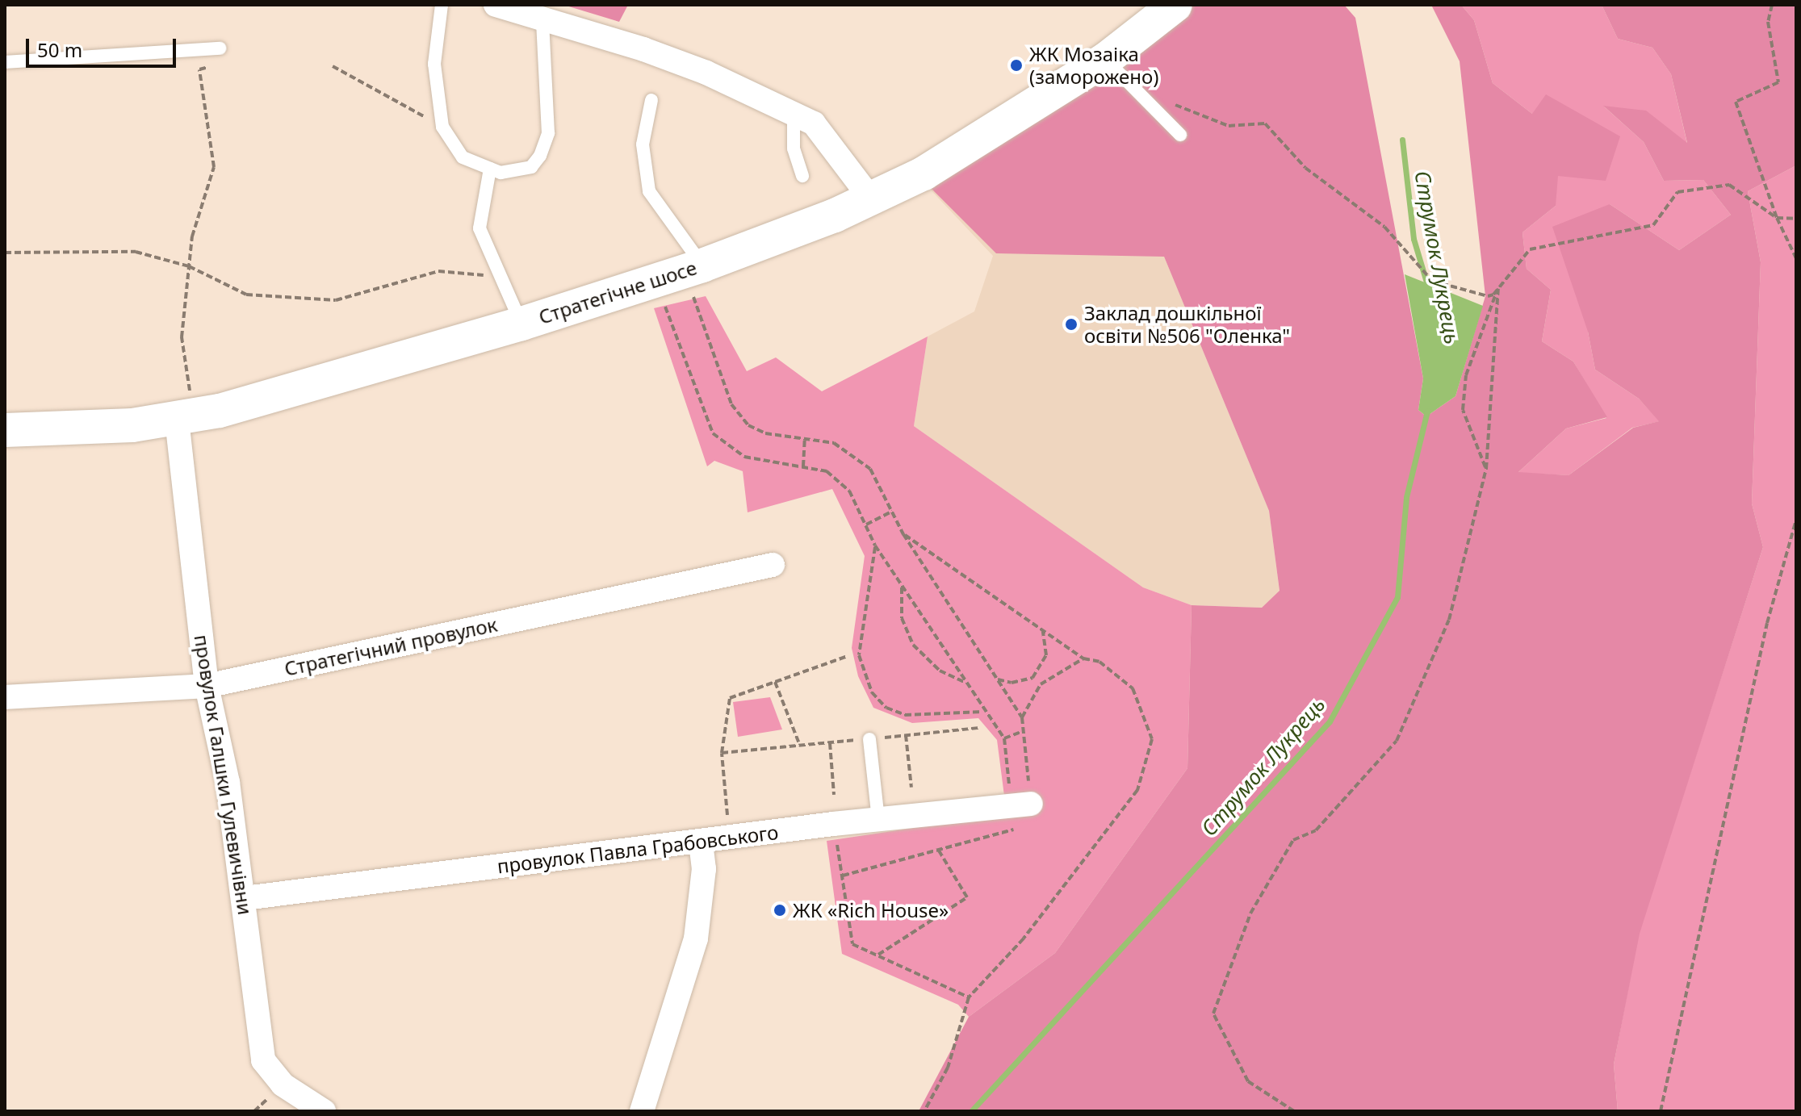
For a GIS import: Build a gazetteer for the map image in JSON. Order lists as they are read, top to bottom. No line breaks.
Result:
{"streets":{"street":["Стратегічне шосе","Стратегічний провулок","провулок Галшки Гулевичівни","провулок Павла Грабовського"]},"crossings":[["Стратегічне шосе","провулок Галшки Гулевичівни"],["Стратегічний провулок","провулок Галшки Гулевичівни"],["провулок Галшки Гулевичівни","провулок Павла Грабовського"]],"water":["Струмок Лукрець"],"places":["ЖК Мозаіка (заморожено)","Заклад дошкільної освіти №506 \"Оленка\"","ЖК «Rich House»"],"scale_bar":"50 m"}
